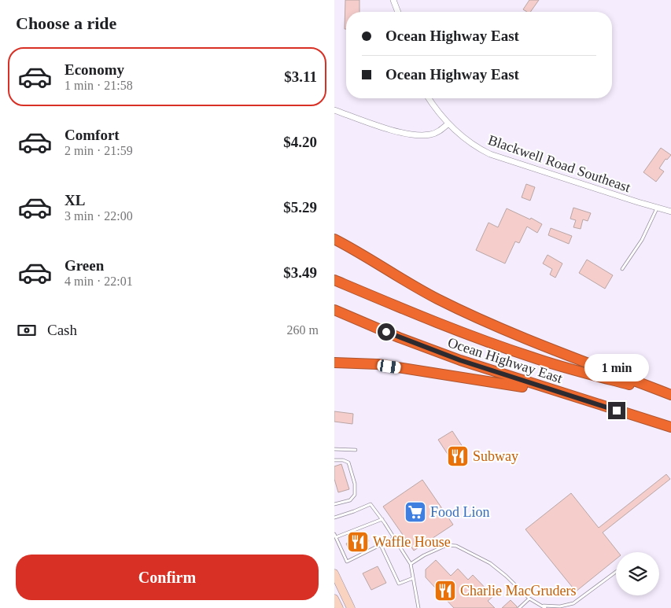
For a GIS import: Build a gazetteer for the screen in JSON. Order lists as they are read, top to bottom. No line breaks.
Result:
{"streets":{"highway":["Ocean Highway East"],"street":["Blackwell Road Southeast"]},"places":{"restaurant":["Subway","Waffle House","Charlie MacGruders"],"supermarket":["Food Lion"]},"page":{"heading":"Choose a ride","banner":["Ocean Highway East","Ocean Highway East"],"list":[{"name":"Economy","note":"1 min · 21:58","value":"$3.11"},{"name":"Comfort","note":"2 min · 21:59","value":"$4.20"},{"name":"XL","note":"3 min · 22:00","value":"$5.29"},{"name":"Green","note":"4 min · 22:01","value":"$3.49"}],"pay":["Cash","260 m"],"bubble":"1 min","buttons":"Confirm"}}
